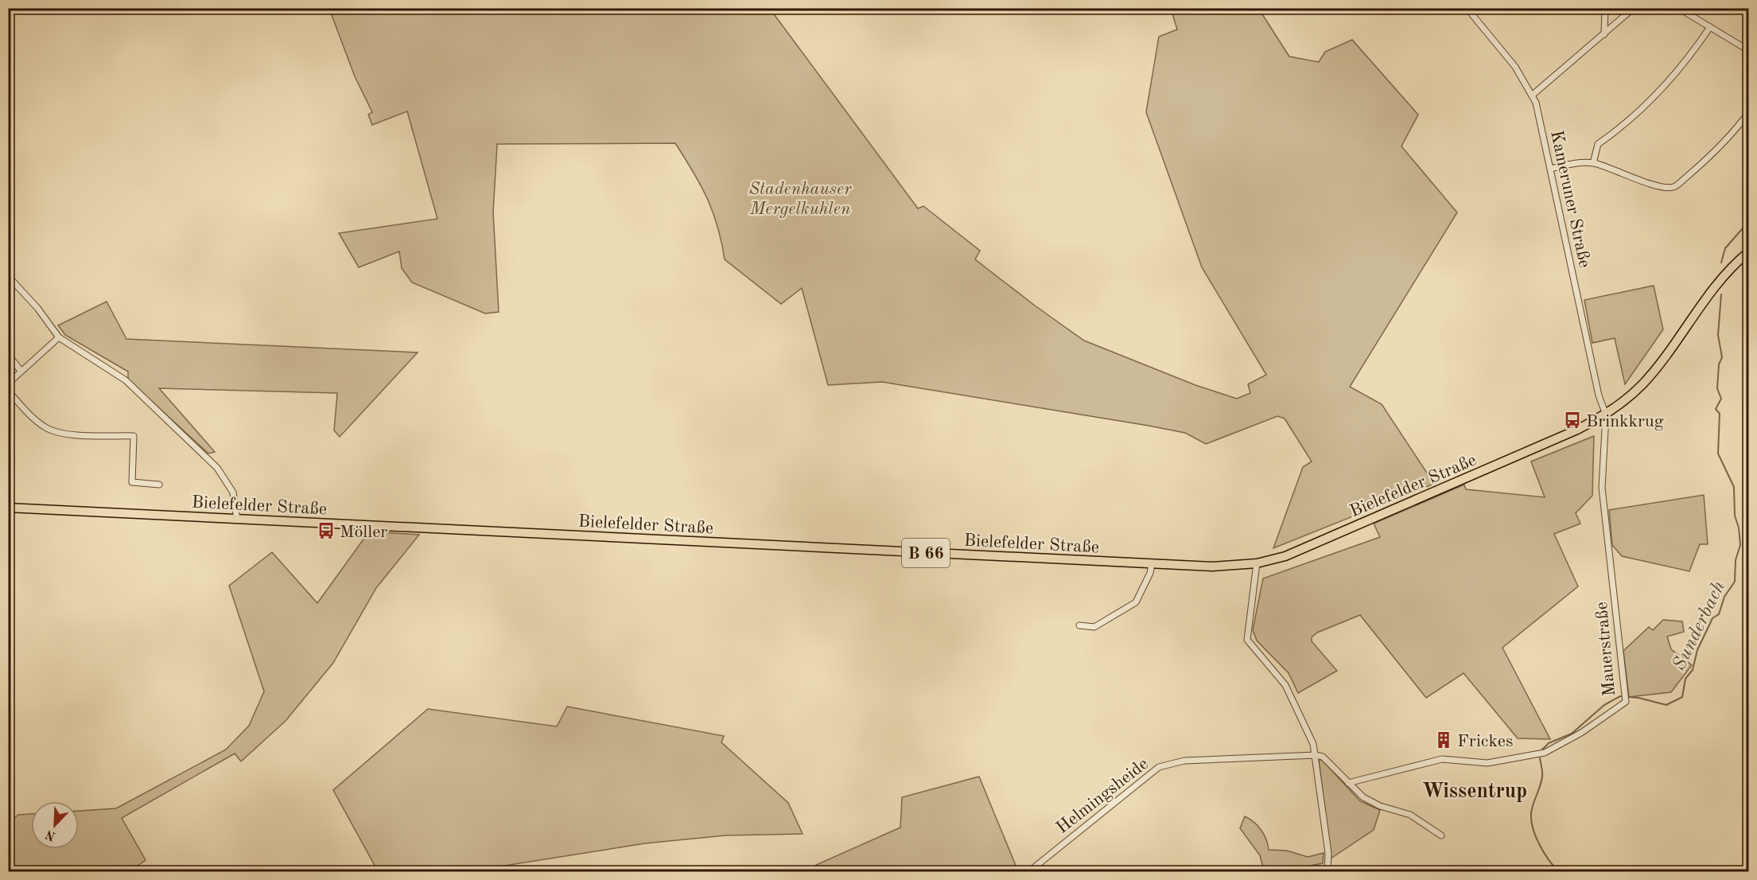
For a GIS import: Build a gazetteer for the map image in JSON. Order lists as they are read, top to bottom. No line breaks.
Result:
{"streets":{"main road":["Bielefelder Straße","B 66"],"street":["Kameruner Straße","Mauerstraße","Helmingsheide"]},"crossings":[["Kameruner Straße","Bielefelder Straße"],["Kameruner Straße","Mauerstraße"],["Bielefelder Straße","Mauerstraße"]],"districts":["Wissentrup"],"water":["Sunderbach"],"parks":["Stadenhauser Mergelkuhlen"],"places":{"bus stop":["Brinkkrug","Möller"],"building":["Frickes"]},"north":"bottom left"}
